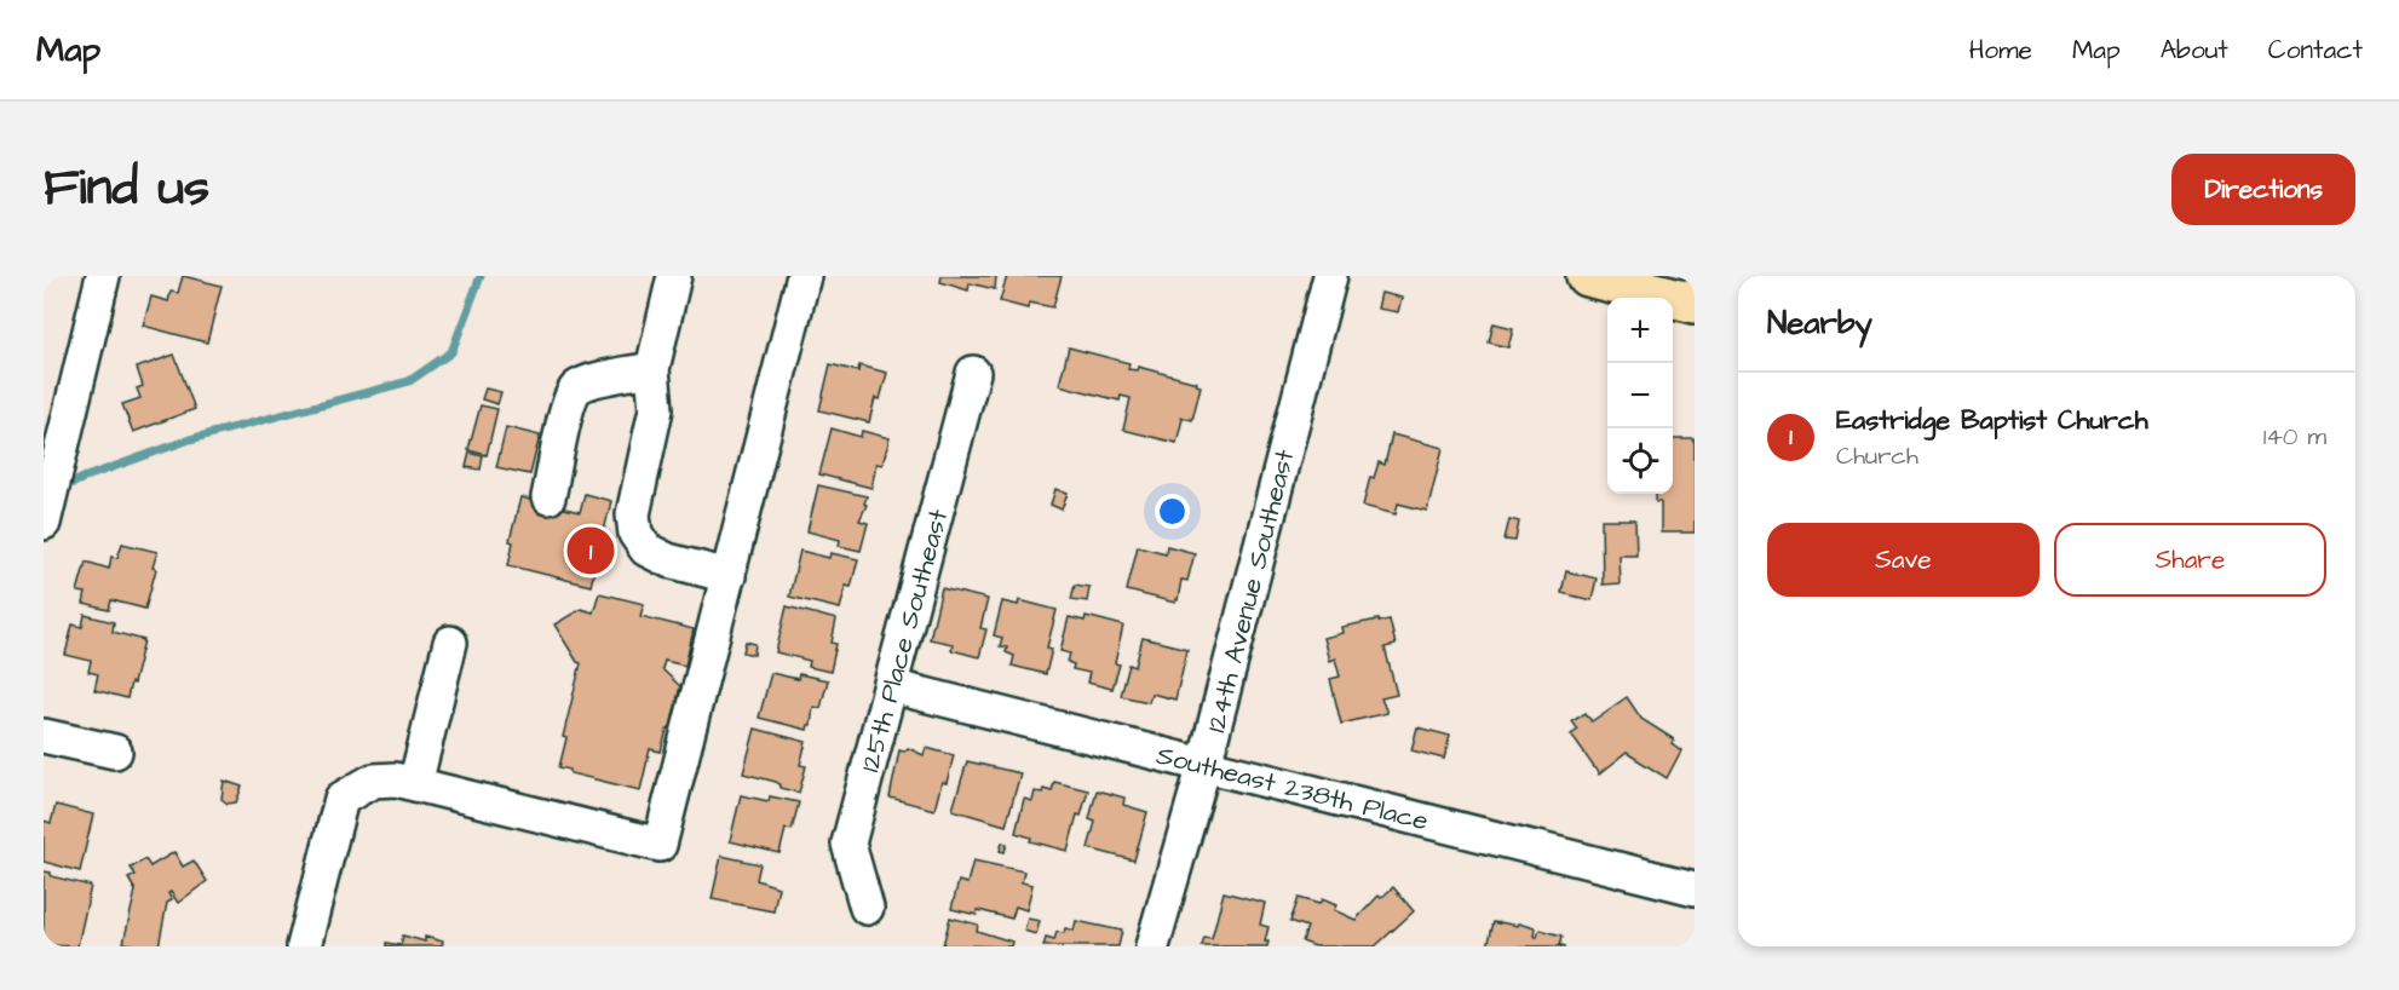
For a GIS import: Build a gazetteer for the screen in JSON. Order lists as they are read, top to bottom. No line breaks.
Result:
{"streets":{"street":["124th Avenue Southeast","125th Place Southeast","Southeast 238th Place"]},"crossings":[["124th Avenue Southeast","Southeast 238th Place"],["125th Place Southeast","Southeast 238th Place"]],"page":{"header":"Map","nav":["Home","Map","About","Contact"],"title":"Find us","buttons":["Directions",["Save","Share"]],"heading":"Nearby","map_buttons":["+","−"],"list":[{"mark":"1","name":"Eastridge Baptist Church","note":"Church","value":"140 m"}],"pins":"1"}}
